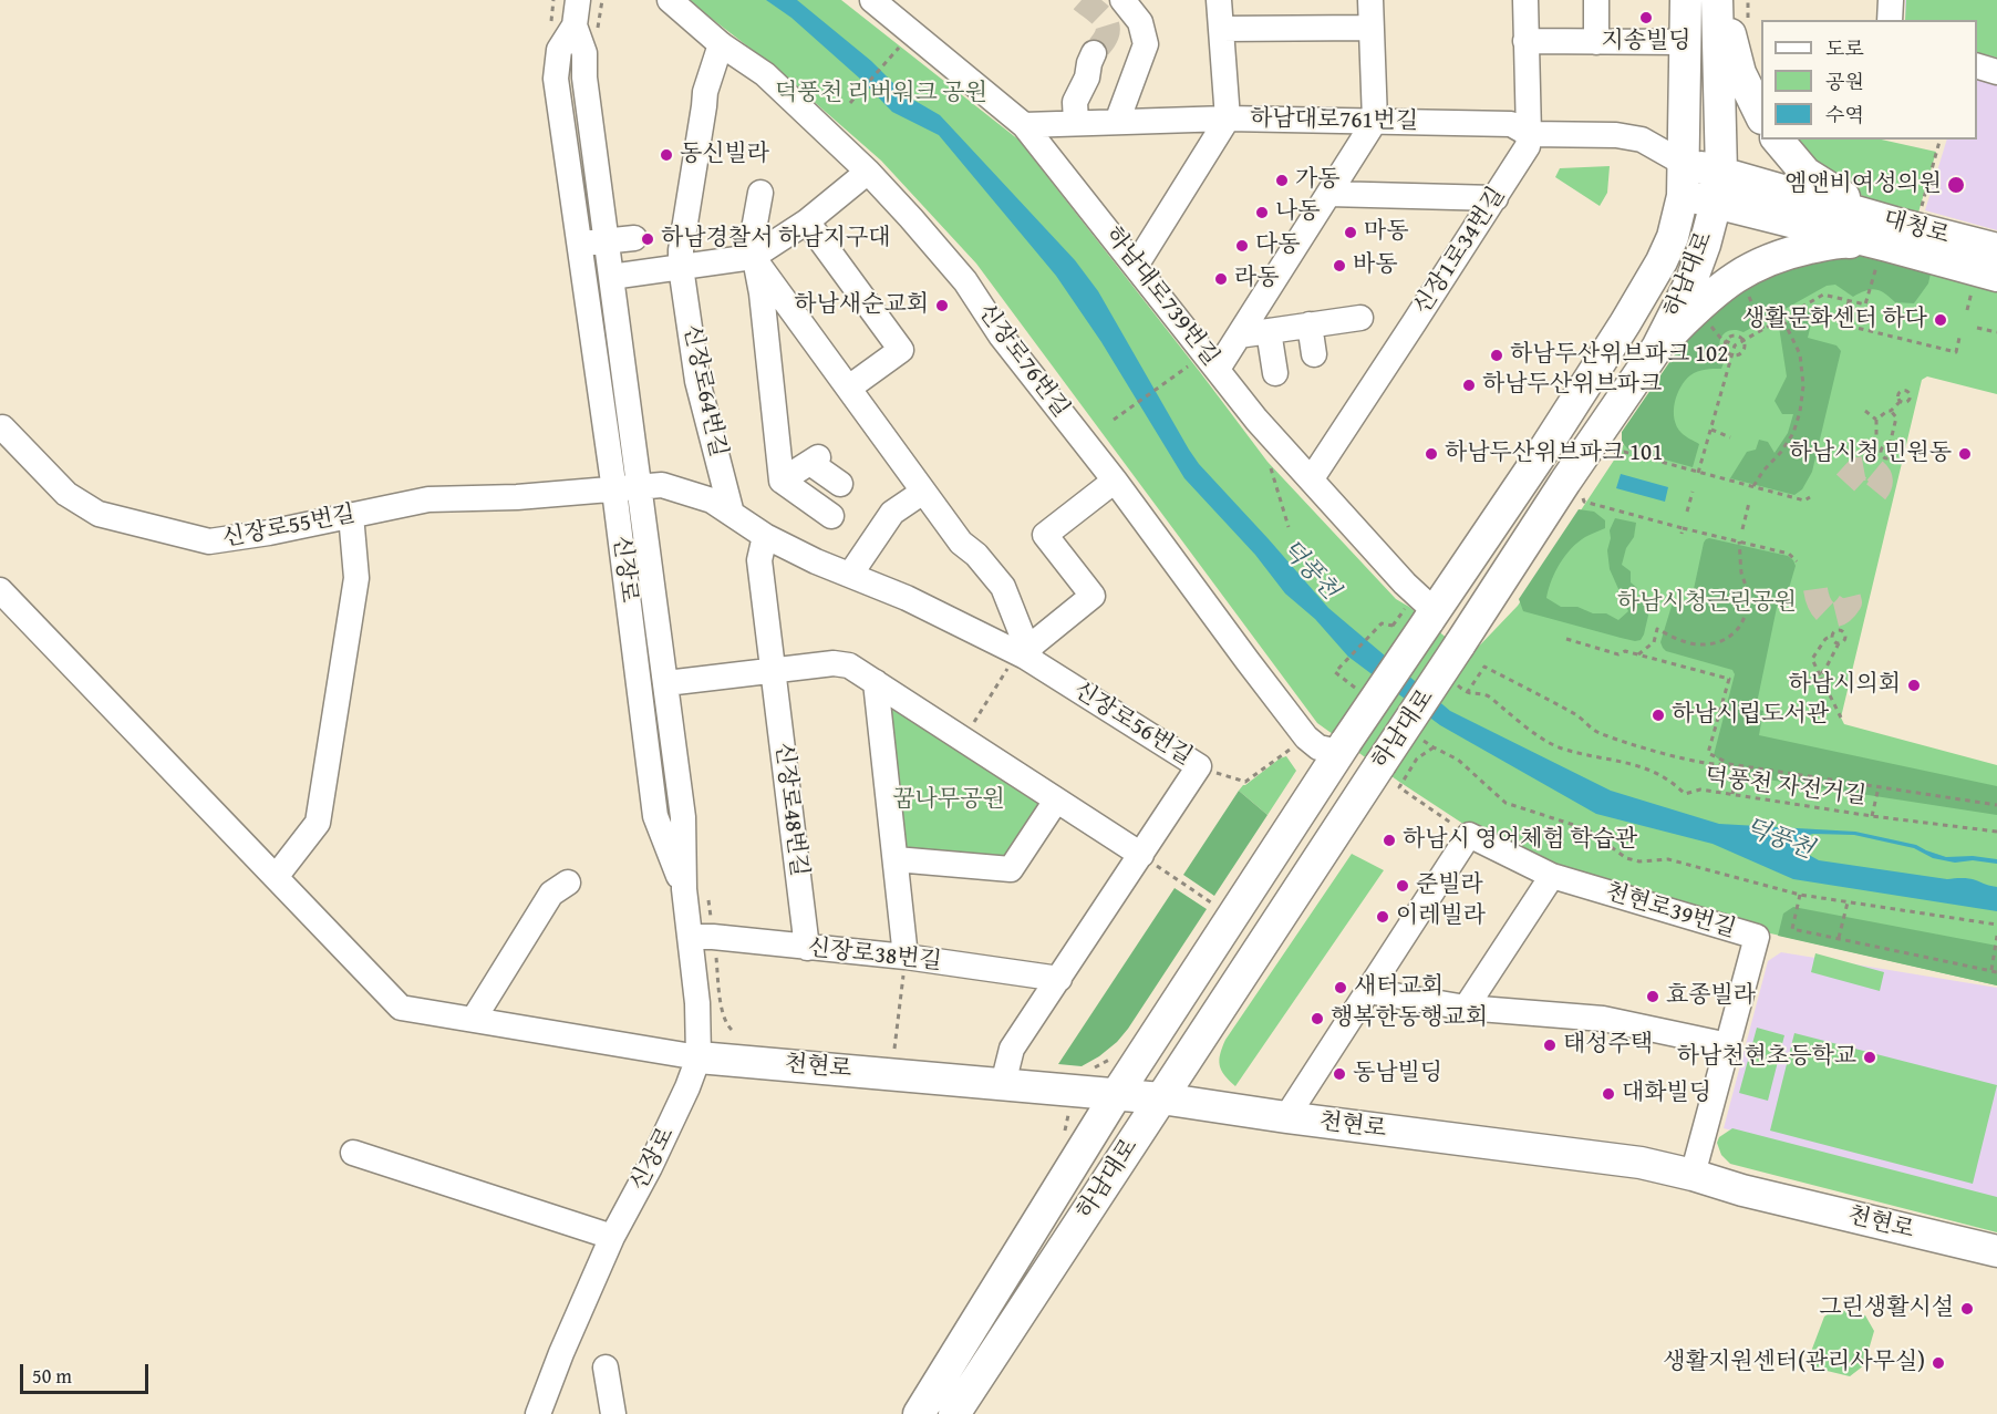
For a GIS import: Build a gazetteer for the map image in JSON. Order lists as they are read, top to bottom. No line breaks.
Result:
{"streets":{"main road":["대청로","하남대로","천현로"],"street":["하남대로761번길","신장1로34번길","하남대로739번길","신장로76번길","신장로64번길","신장로55번길","신장로","신장로56번길","신장로48번길","천현로39번길","신장로38번길"],"path":["덕풍천 자전거길"]},"crossings":[["하남대로761번길","대청로"],["하남대로761번길","신장1로34번길"],["하남대로761번길","하남대로"],["하남대로761번길","하남대로739번길"],["대청로","하남대로"],["신장1로34번길","하남대로739번길"],["하남대로","하남대로739번길"],["하남대로","신장로76번길"],["하남대로","천현로"],["신장로76번길","신장로64번길"],["신장로64번길","신장로56번길"],["신장로55번길","신장로"],["신장로55번길","신장로56번길"],["신장로","신장로56번길"],["신장로","신장로38번길"],["신장로","천현로"],["신장로56번길","신장로38번길"],["신장로56번길","천현로"],["신장로48번길","신장로38번길"],["천현로39번길","천현로"]],"water":["덕풍천"],"parks":["덕풍천 리버워크 공원","하남시청근린공원","꿈나무공원"],"places":["지송빌딩","동신빌라","가동","엠앤비여성의원","나동","마동","하남경찰서 하남지구대","다동","바동","라동","하남새순교회","생활문화센터 하다","하남두산위브파크 102","하남두산위브파크","하남두산위브파크 101","하남시청 민원동","하남시의회","하남시립도서관","하남시 영어체험 학습관","준빌라","이레빌라","새터교회","효종빌라","행복한동행교회","태성주택","하남천현초등학교","동남빌딩","대화빌딩","그린생활시설","생활지원센터(관리사무실)"],"legend":["도로","공원","수역"],"scale_bar":"50 m"}
